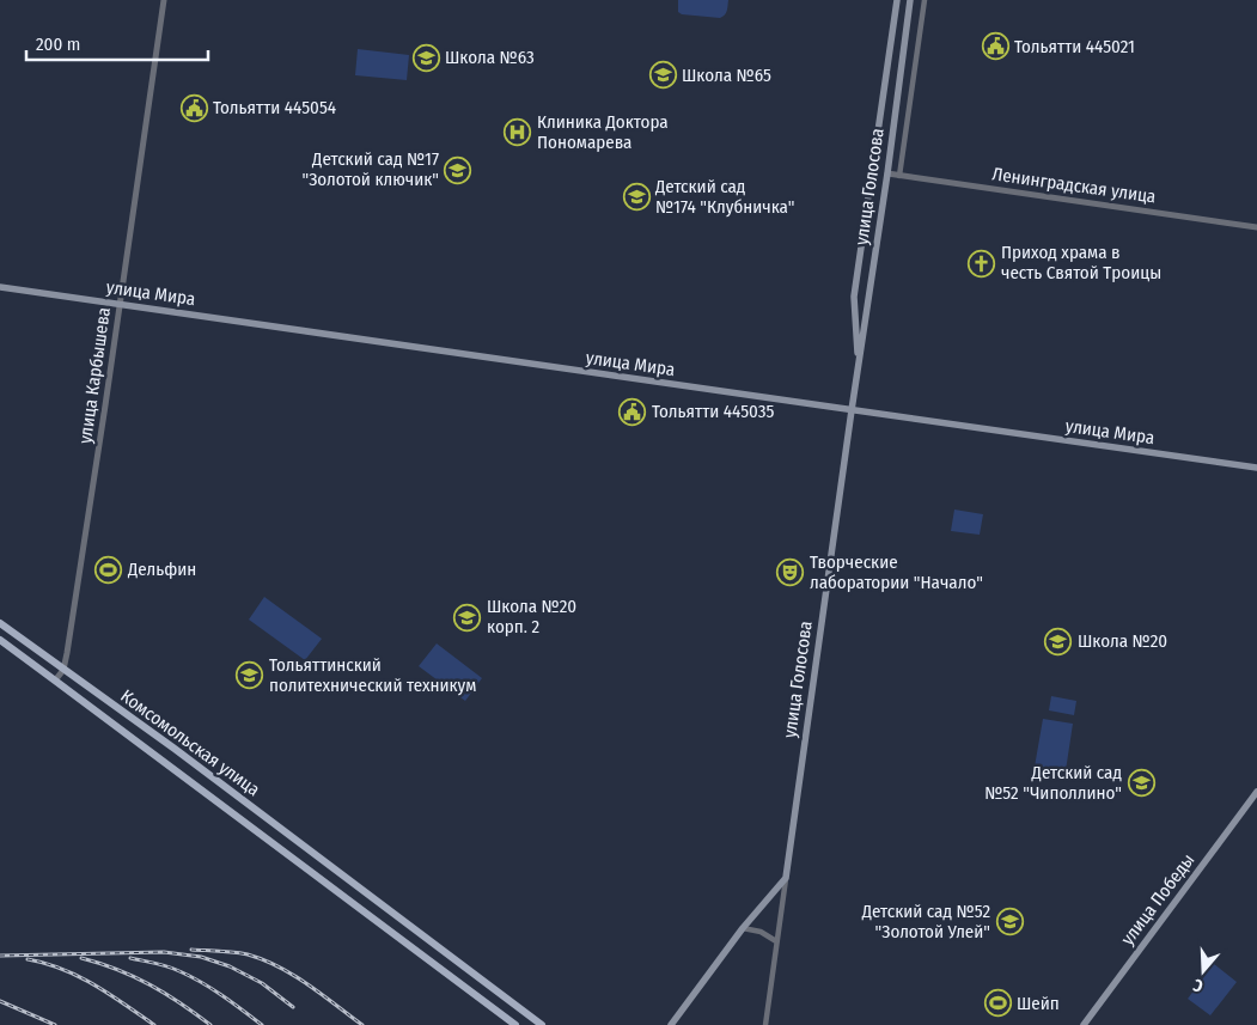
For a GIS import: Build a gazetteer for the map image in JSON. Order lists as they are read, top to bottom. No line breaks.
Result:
{"streets":{"main road":["улица Голосова","улица Мира","Комсомольская улица","улица Победы"],"street":["Ленинградская улица","улица Карбышева"]},"crossings":[["Ленинградская улица","улица Голосова"],["улица Голосова","улица Мира"],["улица Мира","улица Карбышева"],["улица Карбышева","Комсомольская улица"]],"places":{"public building":["Тольятти 445021","Тольятти 445054","Тольятти 445035"],"school or university":["Школа №63","Школа №65","Детский сад №17 \"Золотой ключик\"","Детский сад №174 \"Клубничка\"","Школа №20 корп. 2","Школа №20","Тольяттинский политехнический техникум","Детский сад №52 \"Чиполлино\"","Детский сад №52 \"Золотой Улей\""],"hospital":["Клиника Доктора Пономарева"],"church":["Приход храма в честь Святой Троицы"],"sports":["Дельфин","Шейп"],"theatre":["Творческие лаборатории \"Начало\""]},"scale_bar":"200 m","north":"bottom"}
